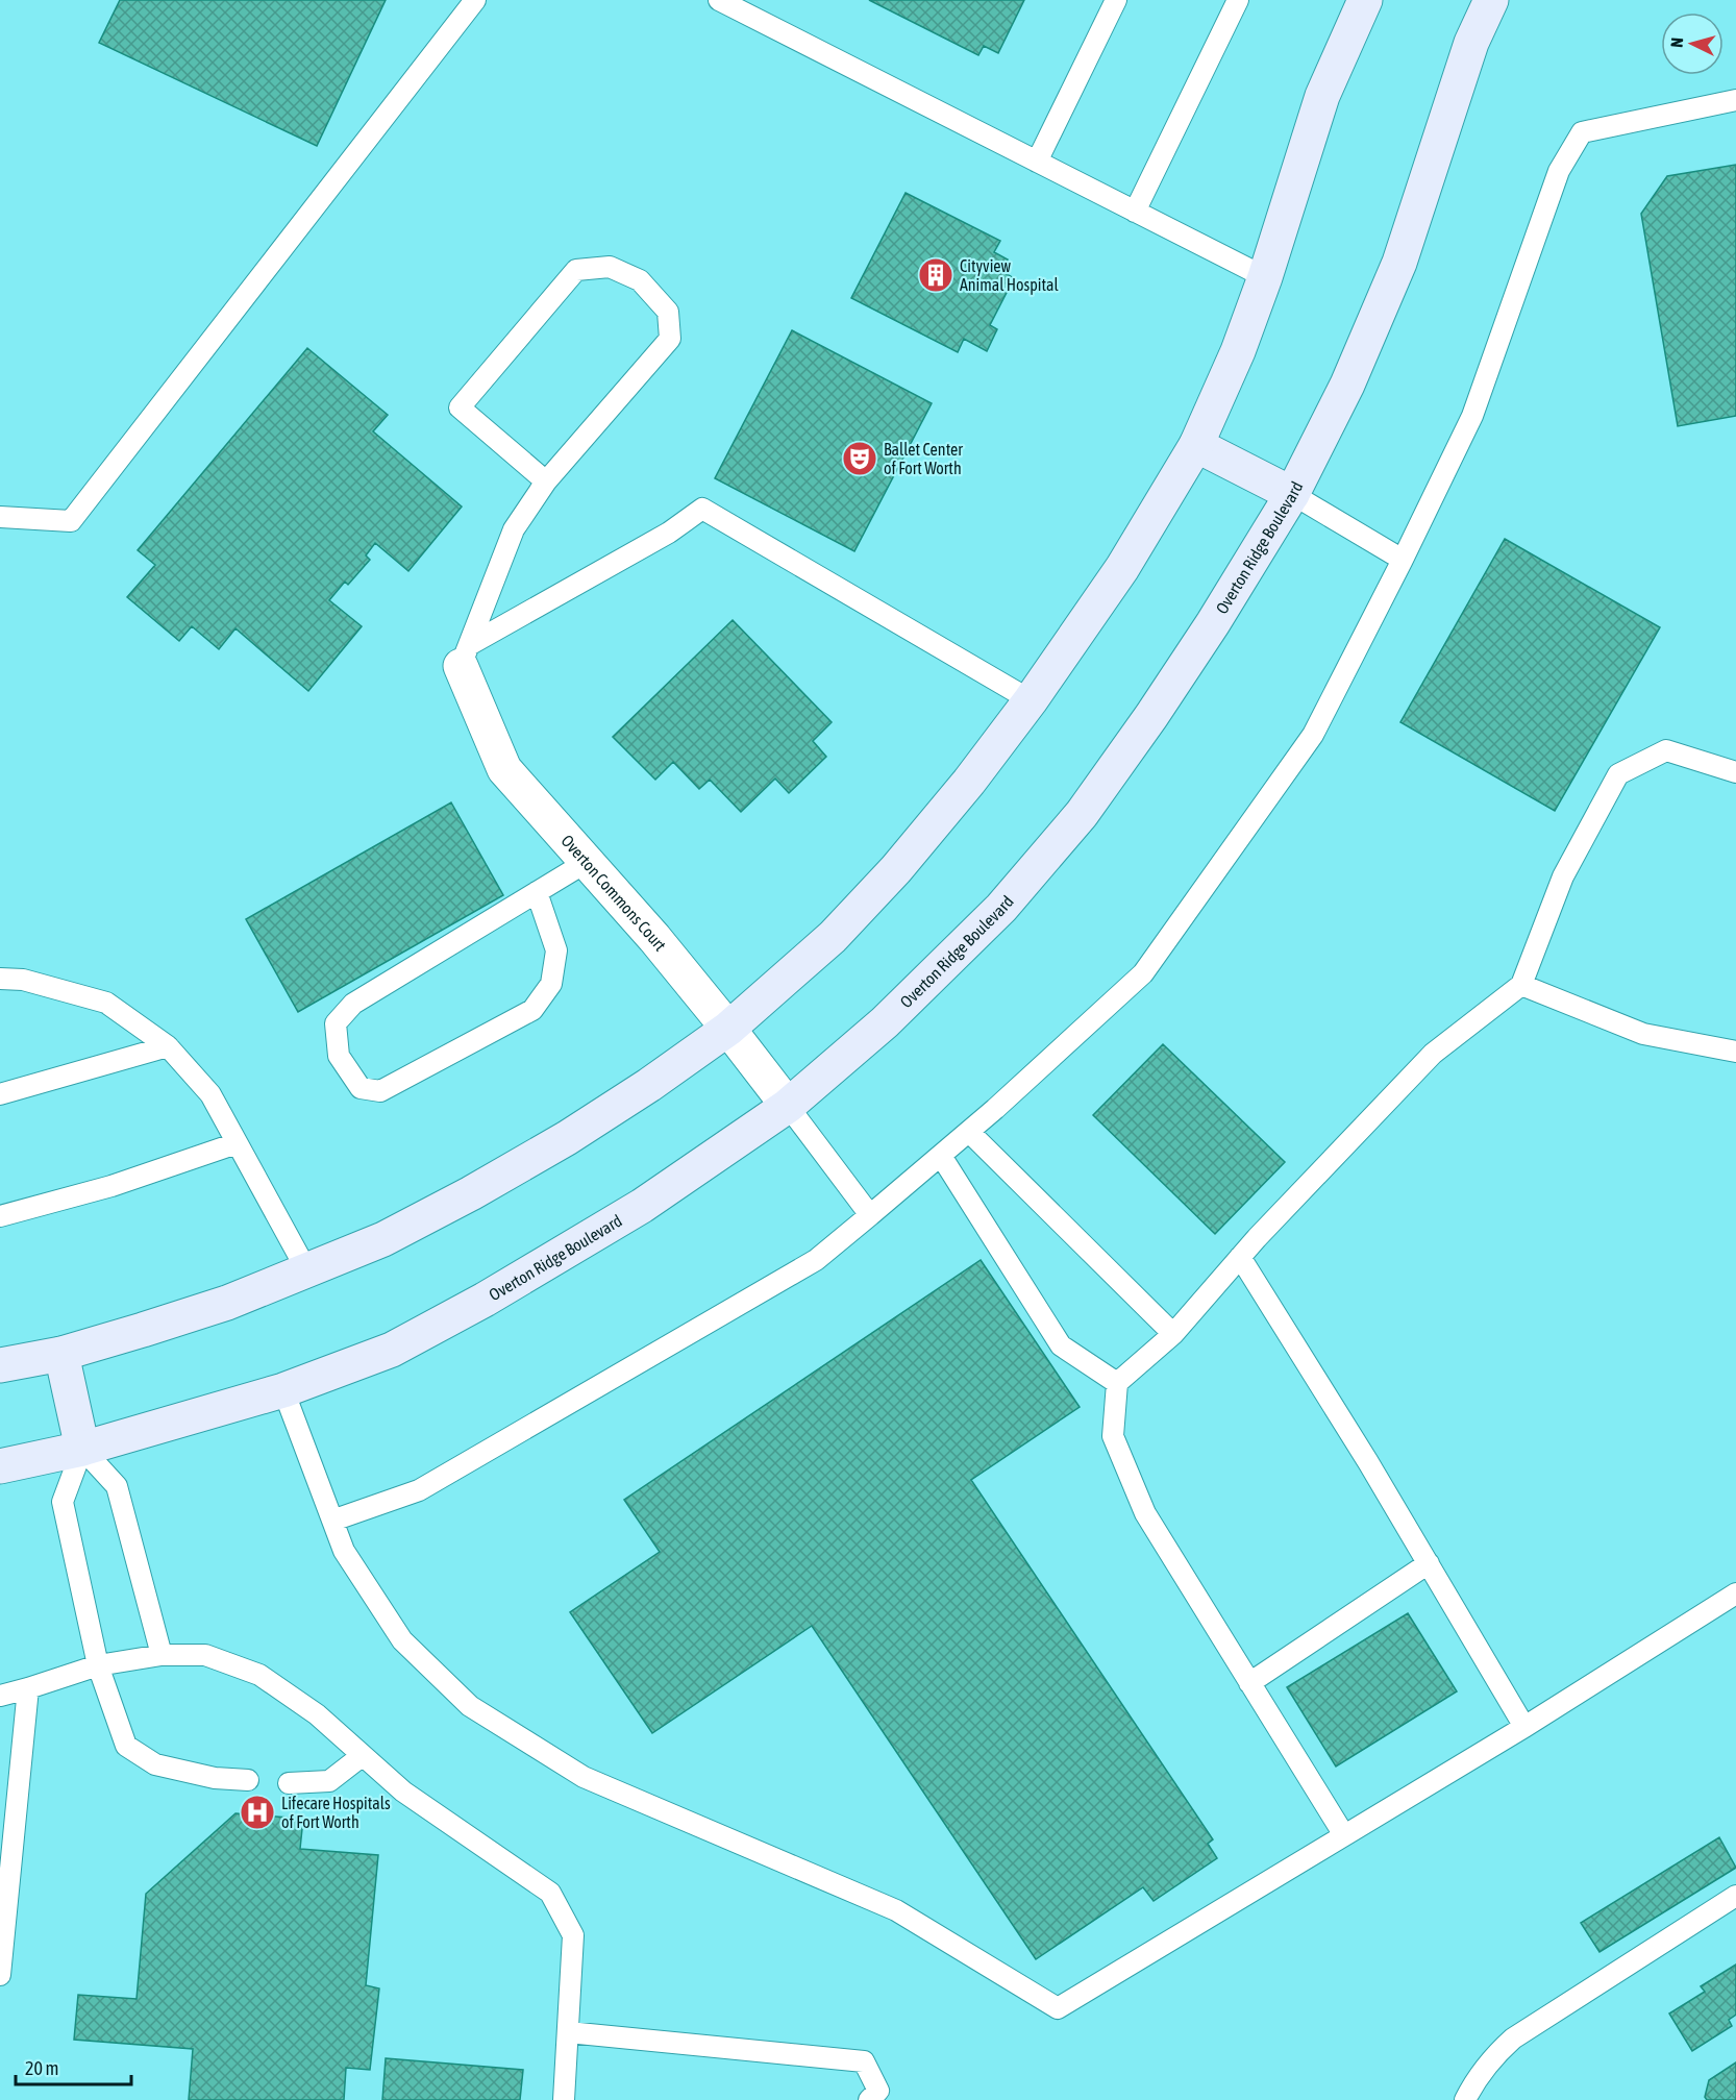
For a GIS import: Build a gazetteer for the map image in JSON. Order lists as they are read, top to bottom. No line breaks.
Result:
{"streets":{"street":["Overton Ridge Boulevard","Overton Commons Court"]},"crossings":[["Overton Ridge Boulevard","Overton Commons Court"]],"places":{"building":["Cityview Animal Hospital"],"theatre":["Ballet Center of Fort Worth"],"hospital":["Lifecare Hospitals of Fort Worth"]},"scale_bar":"20 m","north":"left"}
